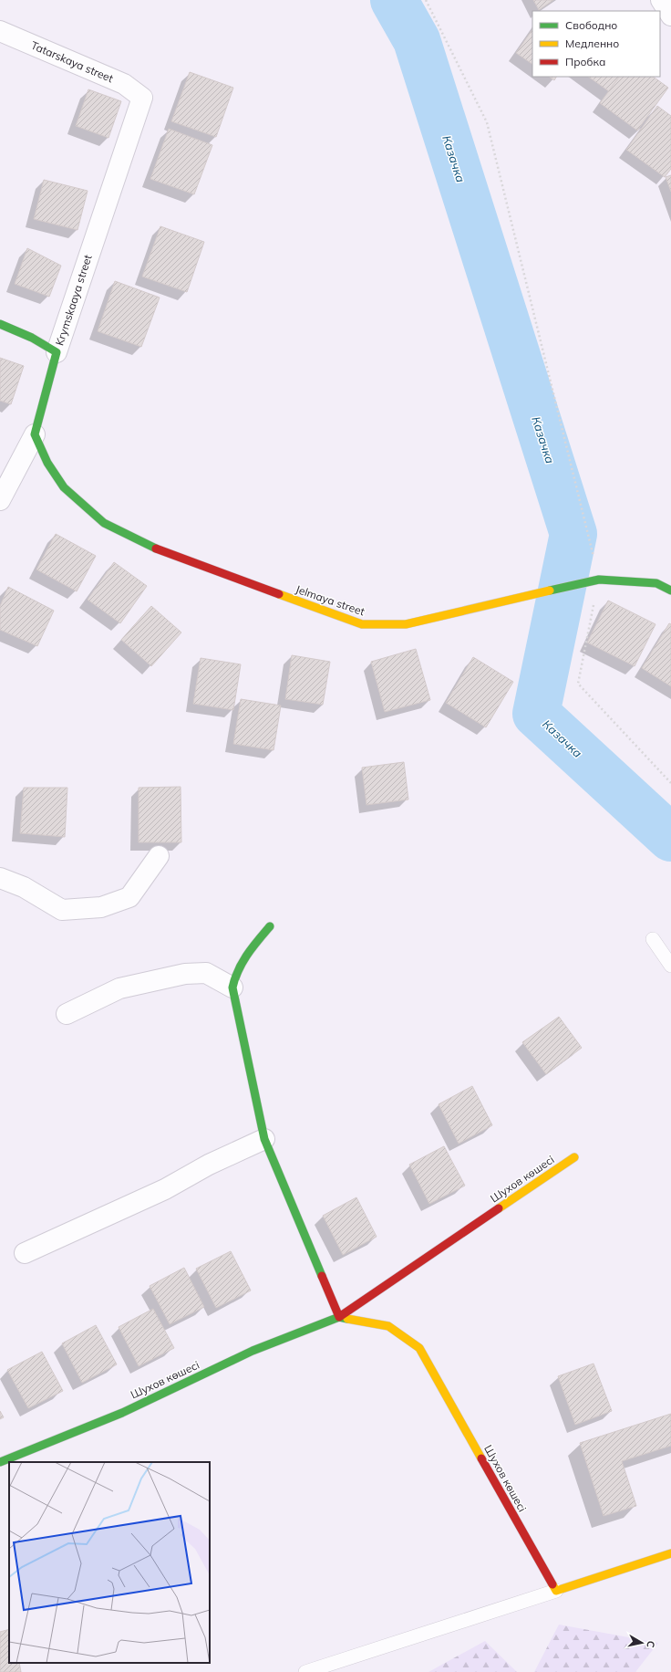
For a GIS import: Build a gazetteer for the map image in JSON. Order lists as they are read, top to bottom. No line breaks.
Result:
{"streets":{"street":["Tatarskaya street","Krymskaaya street","Jelmaya street","Шухов көшесі"]},"crossings":[["Tatarskaya street","Krymskaaya street"],["Krymskaaya street","Jelmaya street"]],"water":["Казачка"],"legend":["Свободно","Медленно","Пробка"],"north":"right"}
